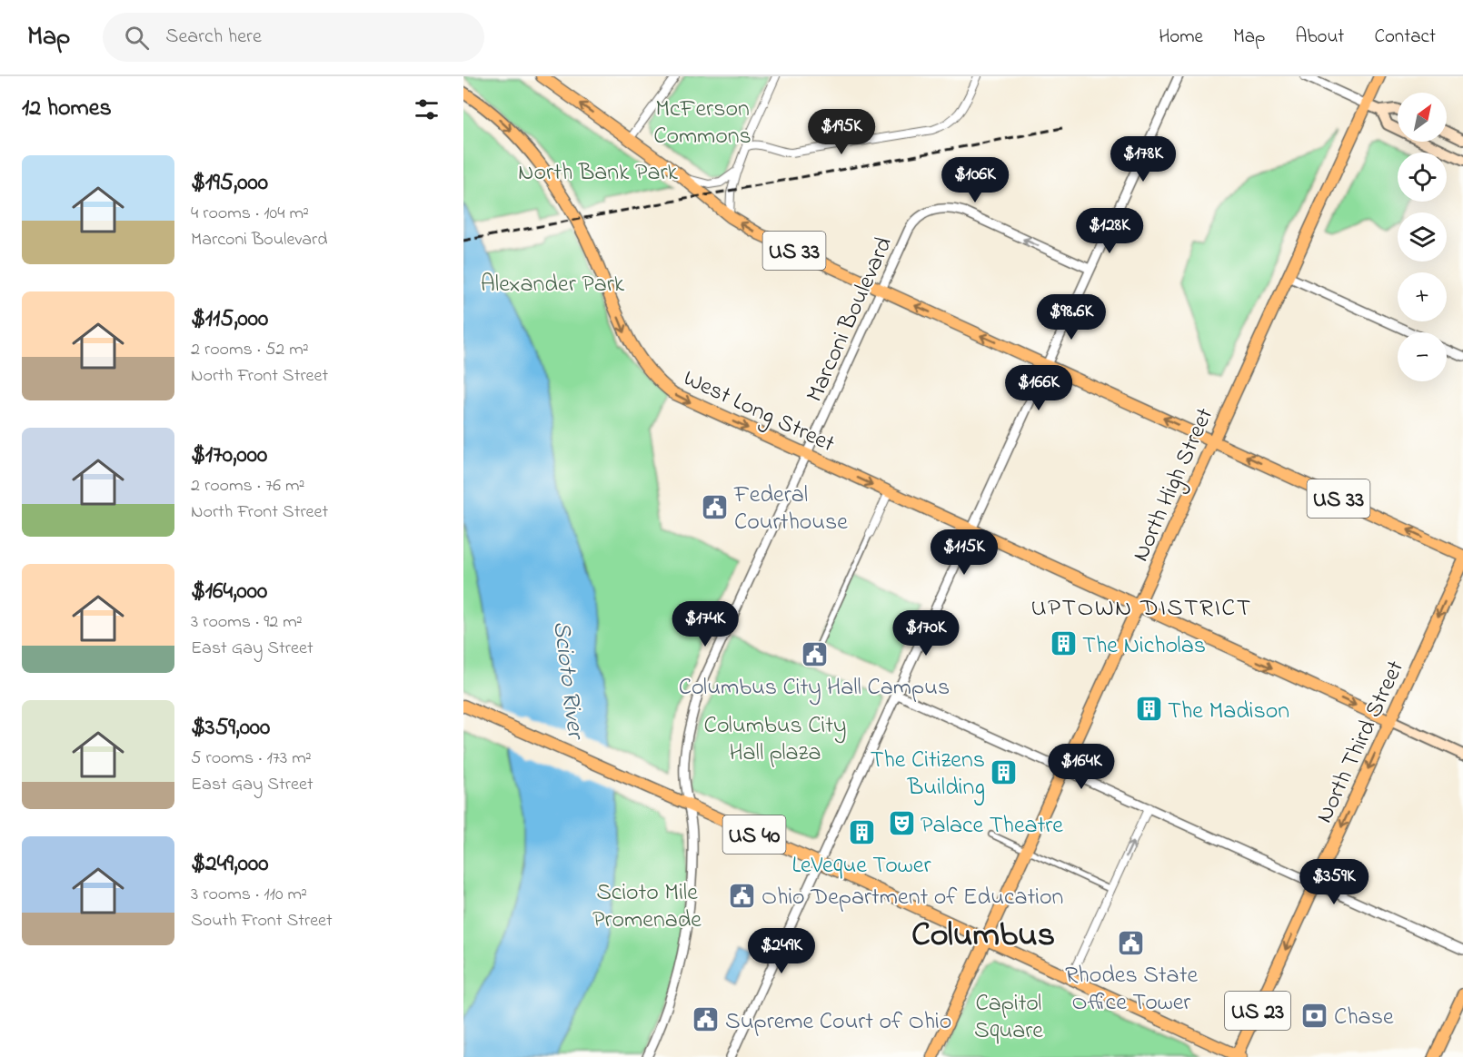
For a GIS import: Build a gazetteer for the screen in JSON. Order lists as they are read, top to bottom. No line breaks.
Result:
{"streets":{"main road":["US 33","West Long Street","North High Street","North Third Street","US 40","US 23"],"street":["Marconi Boulevard"]},"crossings":[["US 33","Marconi Boulevard"],["US 33","North High Street"],["Marconi Boulevard","West Long Street"],["Marconi Boulevard","US 40"],["West Long Street","North High Street"],["West Long Street","North Third Street"],["North High Street","US 40"],["North Third Street","US 40"]],"one_way":["West Long Street","North Third Street"],"districts":["UPTOWN DISTRICT","Columbus"],"water":["Scioto River"],"parks":["McFerson Commons","North Bank Park","Alexander Park","Columbus City Hall plaza","Scioto Mile Promenade","Capitol Square"],"places":{"public building":["Federal Courthouse","Columbus City Hall Campus","Ohio Department of Education","Rhodes State Office Tower","Supreme Court of Ohio"],"building":["The Nicholas","The Madison","The Citizens Building","LeVeque Tower"],"theatre":["Palace Theatre"],"bank":["Chase"]},"north":"top right","page":{"header":"Map","search":"Search here","nav":["Home","Map","About","Contact"],"heading":"12 homes","map_buttons":["+","−"],"price":["$195K","$178K","$106K","$128K","$98.6K","$166K","$115K","$174K","$170K","$164K","$359K","$249K"],"list":[{"name":"$195,000","note":"4 rooms · 104 m² · Marconi Boulevard"},{"name":"$115,000","note":"2 rooms · 52 m² · North Front Street"},{"name":"$170,000","note":"2 rooms · 76 m² · North Front Street"},{"name":"$164,000","note":"3 rooms · 92 m² · East Gay Street"},{"name":"$359,000","note":"5 rooms · 173 m² · East Gay Street"},{"name":"$249,000","note":"3 rooms · 110 m² · South Front Street"}]}}
